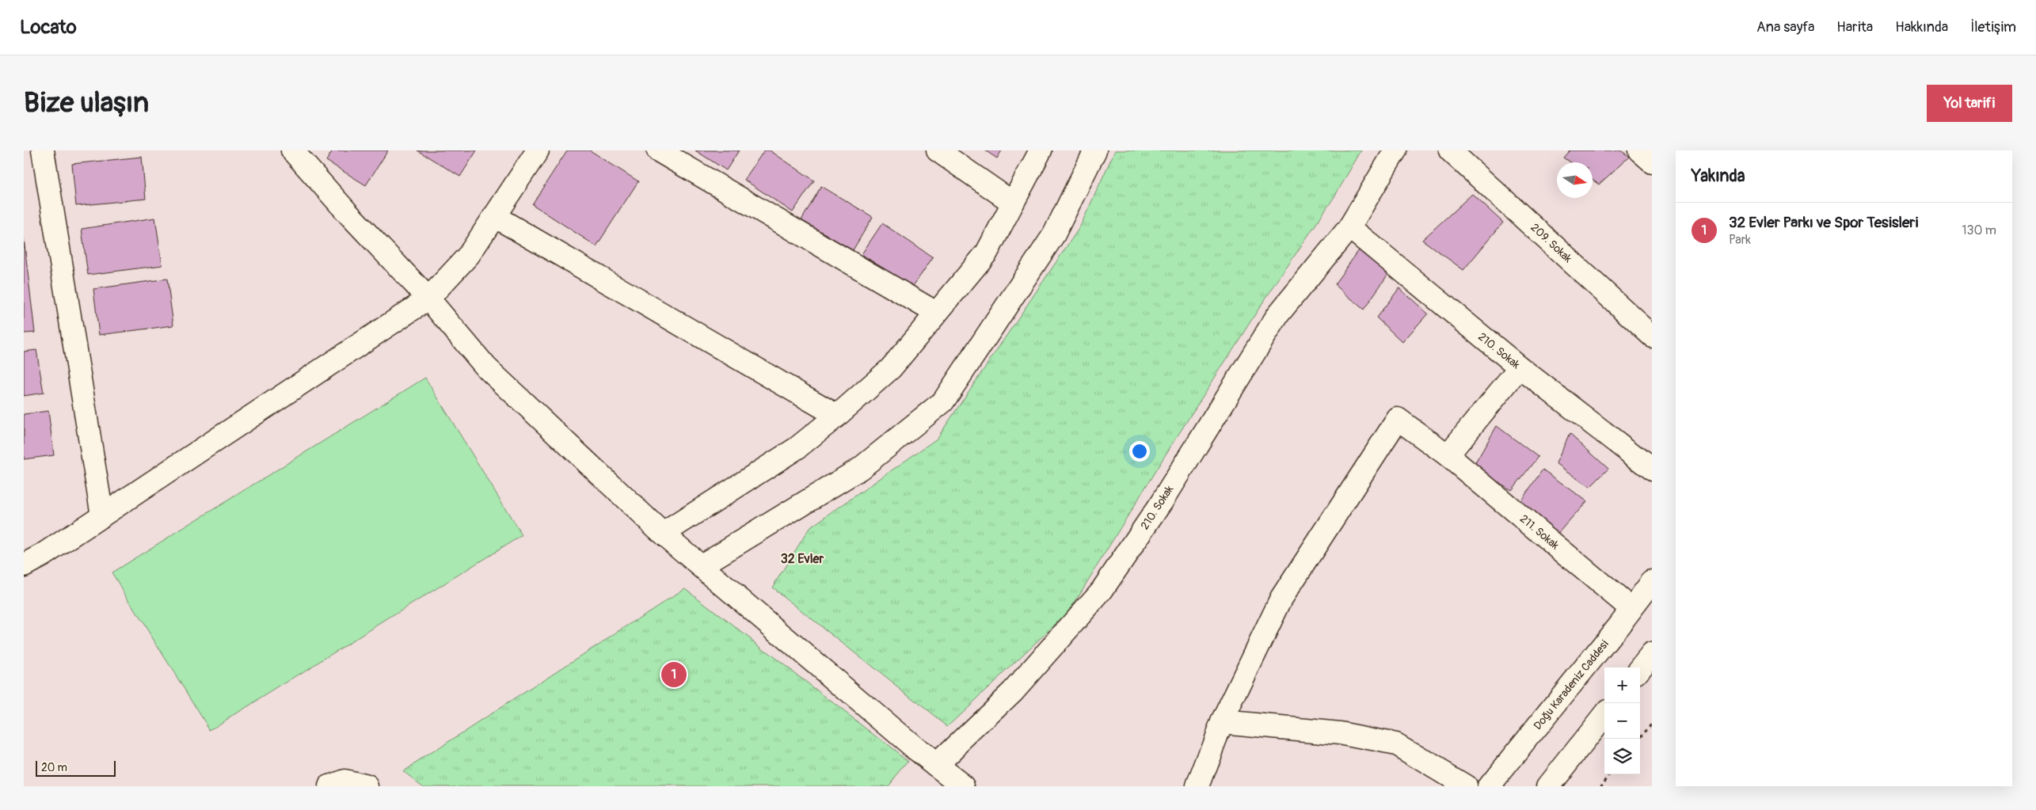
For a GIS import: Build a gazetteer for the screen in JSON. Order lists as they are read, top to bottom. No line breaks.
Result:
{"streets":{"street":["209. Sokak","210. Sokak","211. Sokak","Doğu Karadeniz Caddesi"]},"crossings":[["211. Sokak","Doğu Karadeniz Caddesi"]],"districts":["32 Evler"],"scale_bar":"20 m","north":"right","page":{"header":"Locato","nav":["Ana sayfa","Harita","Hakkında","İletişim"],"buttons":"Yol tarifi","title":"Bize ulaşın","heading":"Yakında","list":[{"mark":"1","name":"32 Evler Parkı ve Spor Tesisleri","note":"Park","value":"130 m"}],"pins":"1","map_buttons":["+","−"],"scale":"20 m"}}
